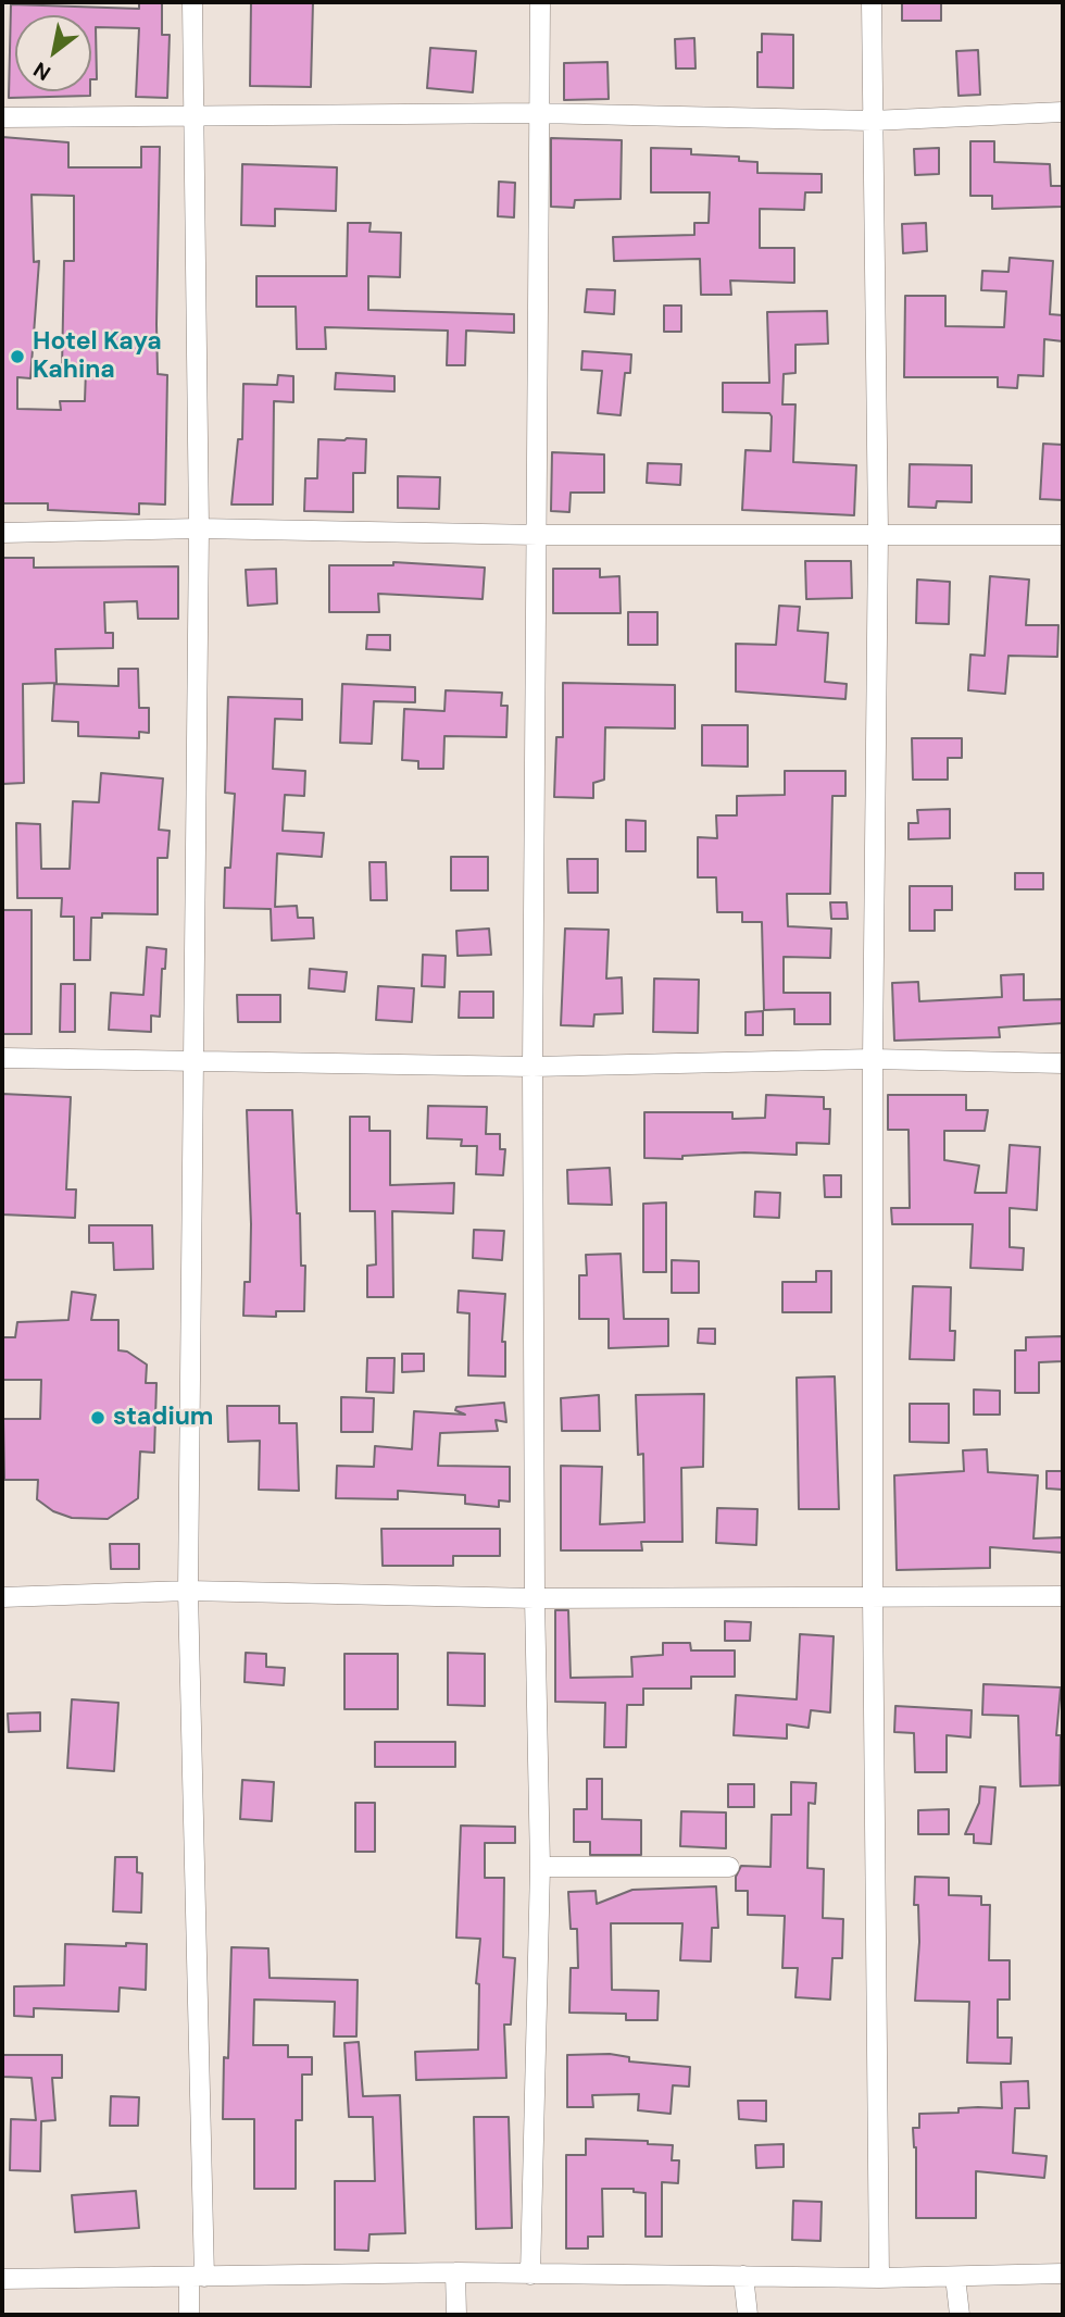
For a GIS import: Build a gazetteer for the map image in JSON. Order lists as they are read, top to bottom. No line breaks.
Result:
{"places":["Hotel Kaya Kahina","stadium"],"north":"bottom left"}
